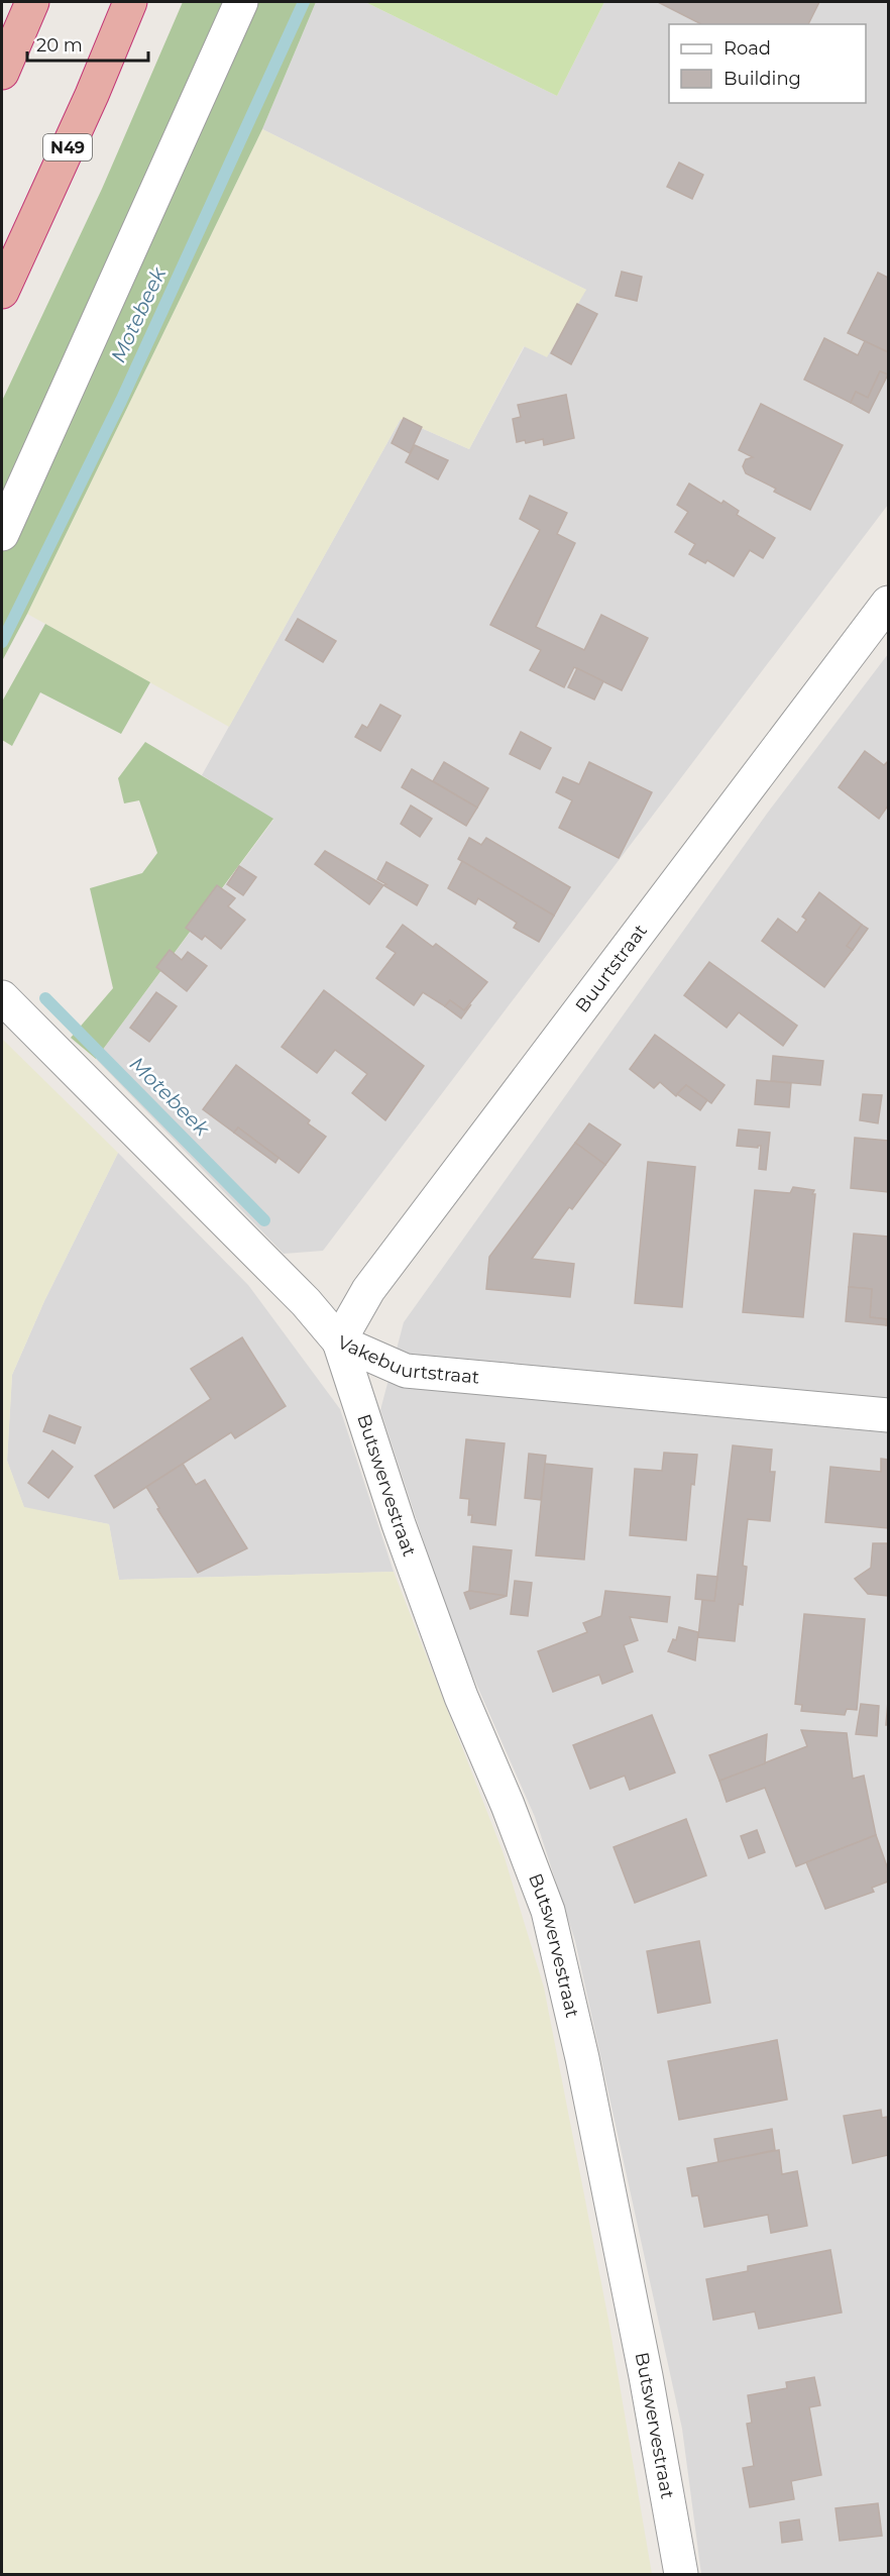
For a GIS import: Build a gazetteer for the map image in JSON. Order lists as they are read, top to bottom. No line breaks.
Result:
{"streets":{"highway":["N49"],"street":["Buurtstraat","Vakebuurtstraat","Butswervestraat"]},"crossings":[["Buurtstraat","Vakebuurtstraat"],["Buurtstraat","Butswervestraat"],["Vakebuurtstraat","Butswervestraat"]],"water":["Motebeek"],"legend":["Road","Building"],"scale_bar":"20 m"}
